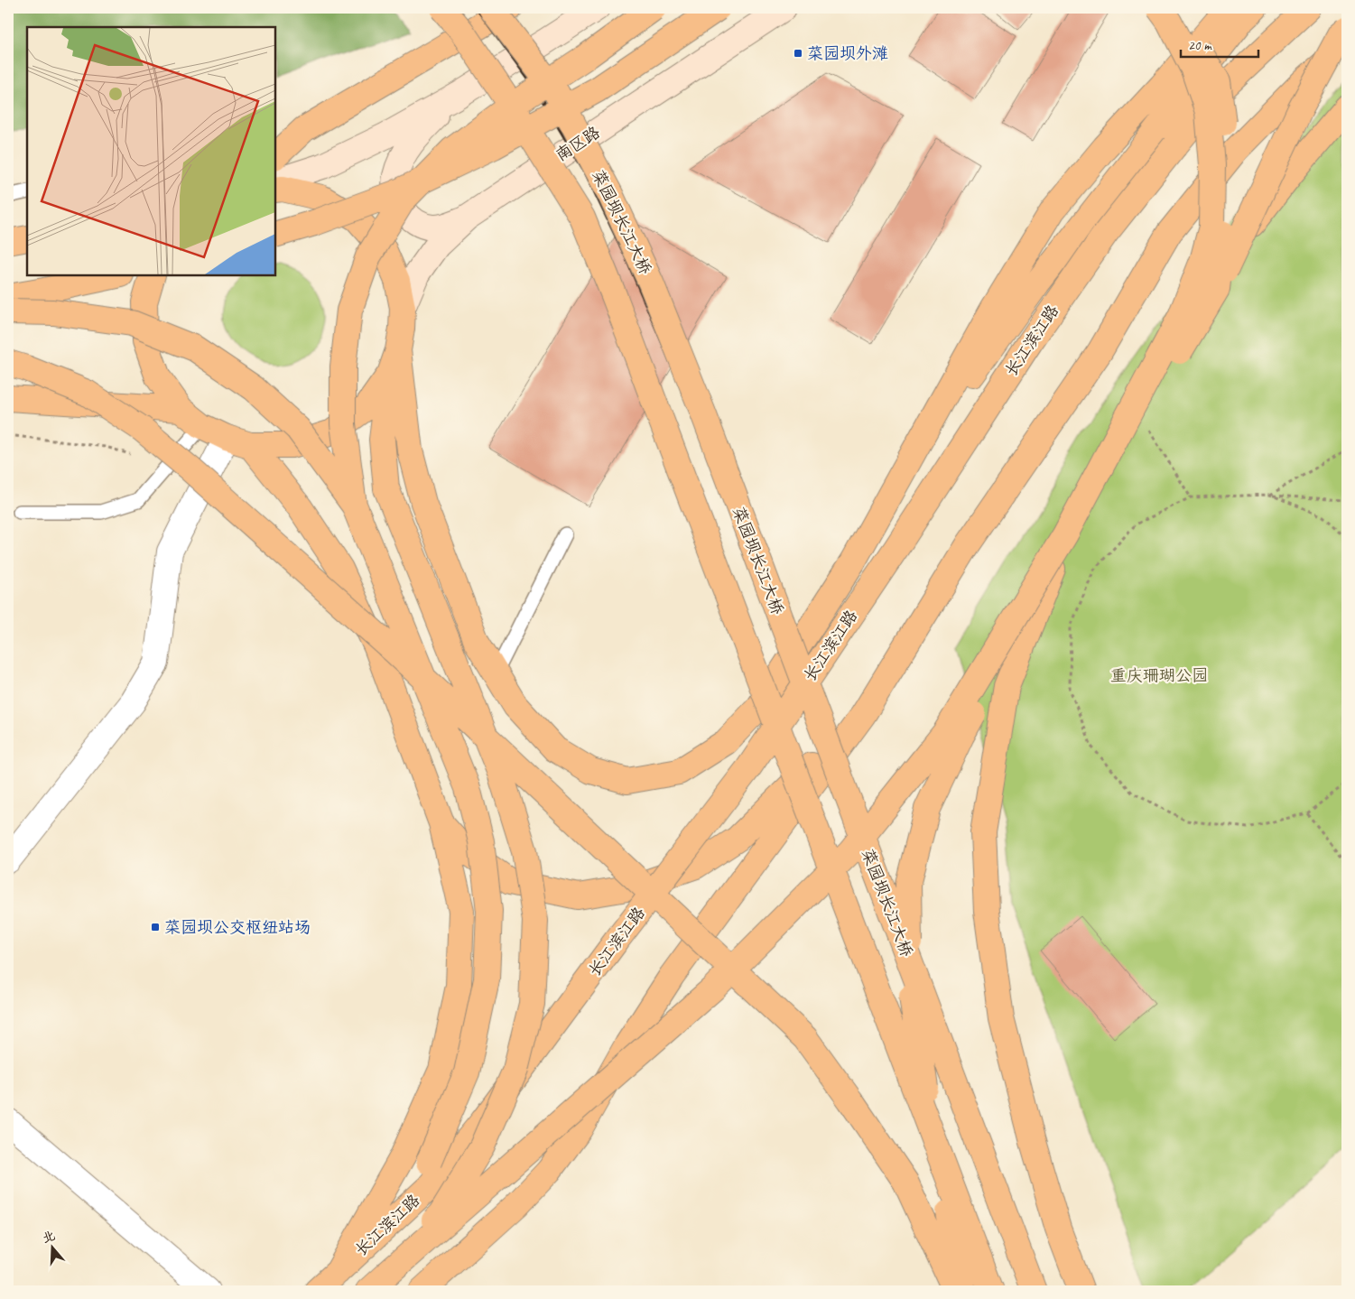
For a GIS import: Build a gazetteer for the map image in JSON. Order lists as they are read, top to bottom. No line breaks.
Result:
{"streets":{"main road":["南区路","菜园坝长江大桥","长江滨江路"]},"parks":["重庆珊瑚公园"],"places":{"transit":["菜园坝外滩","菜园坝公交枢纽站场"]},"scale_bar":"20 m","north":"top"}
